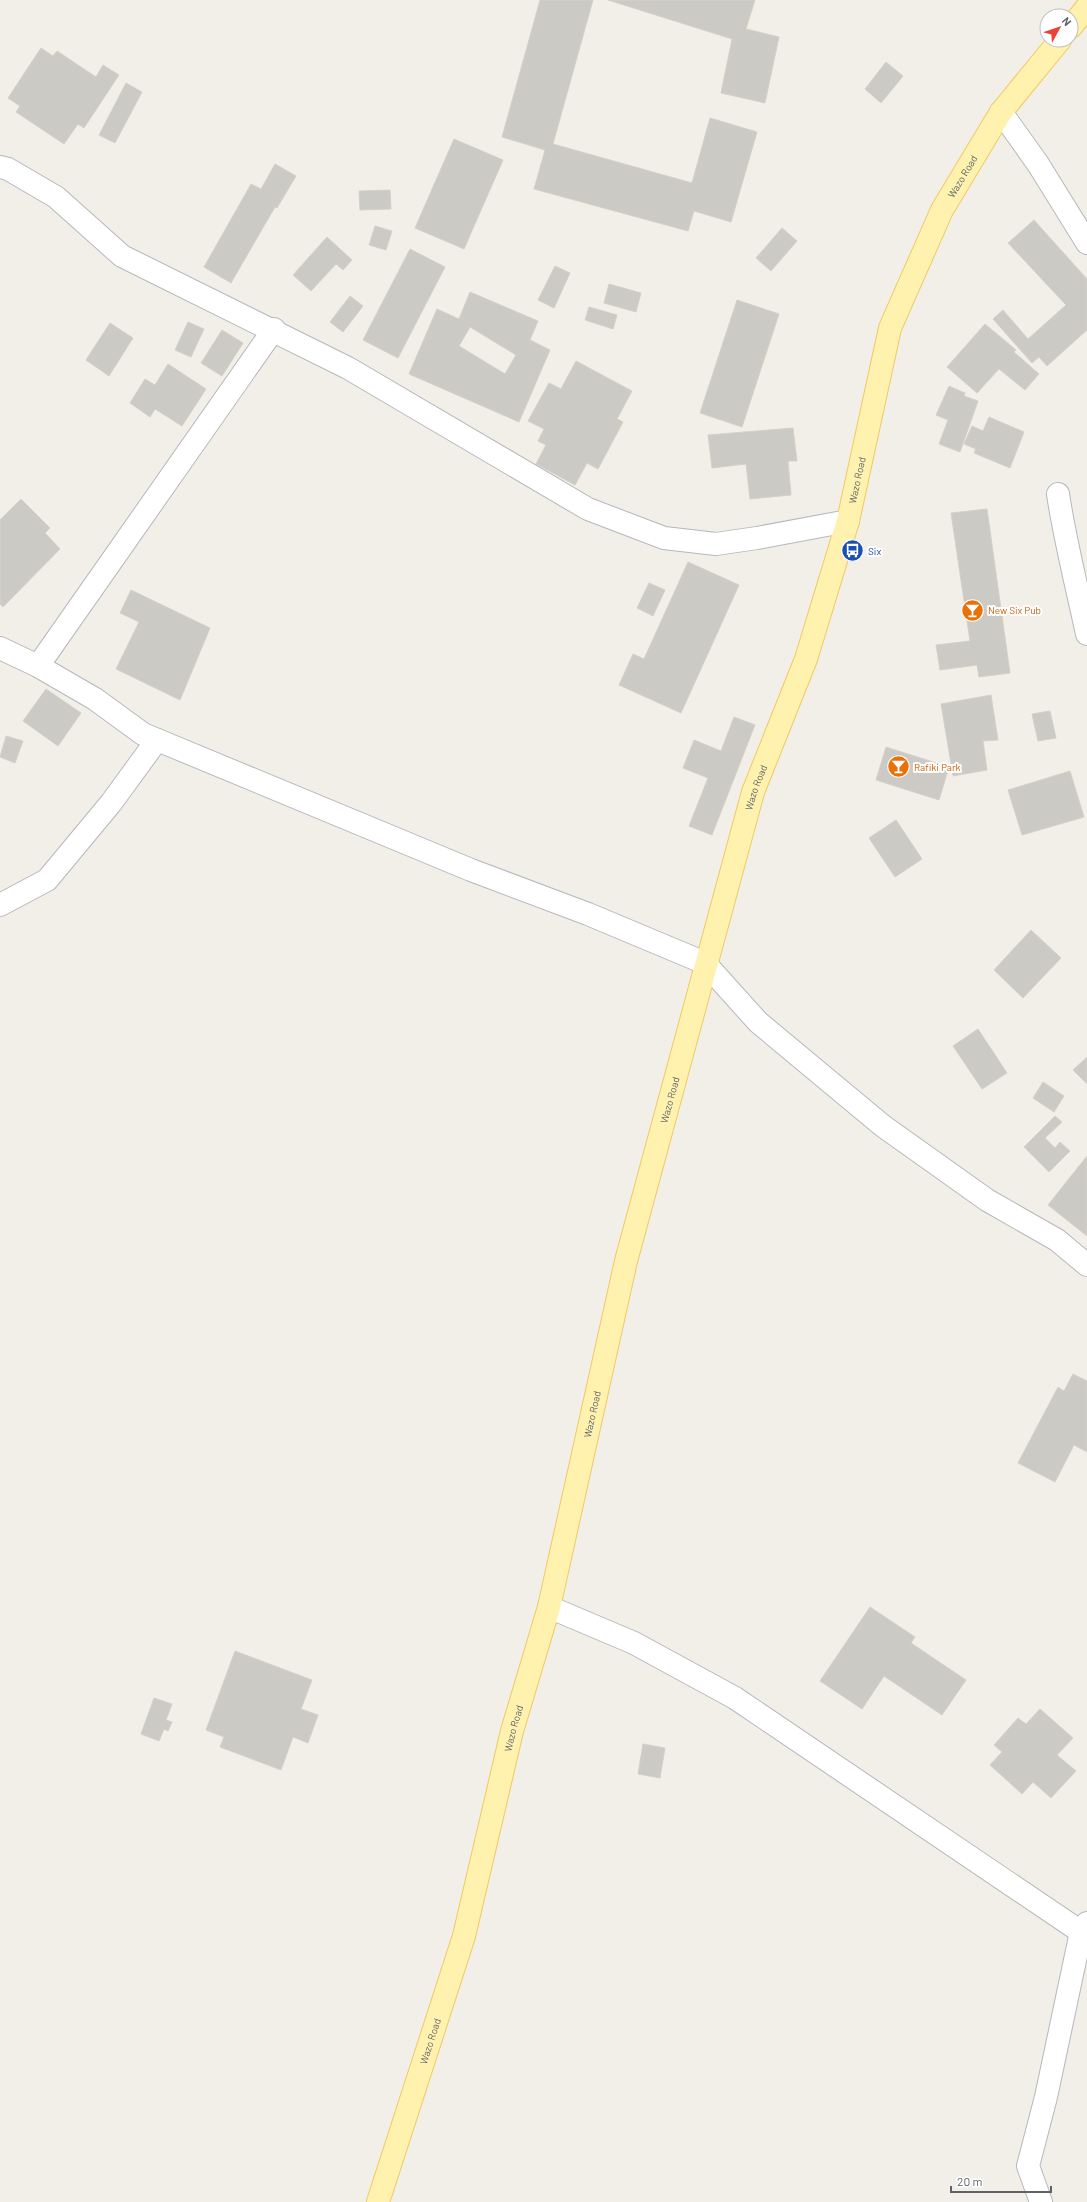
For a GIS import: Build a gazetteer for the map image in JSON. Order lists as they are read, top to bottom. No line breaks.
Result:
{"streets":{"main road":["Wazo Road"]},"places":{"bus stop":["Six"],"bar":["New Six Pub","Rafiki Park"]},"scale_bar":"20 m","north":"top right"}
